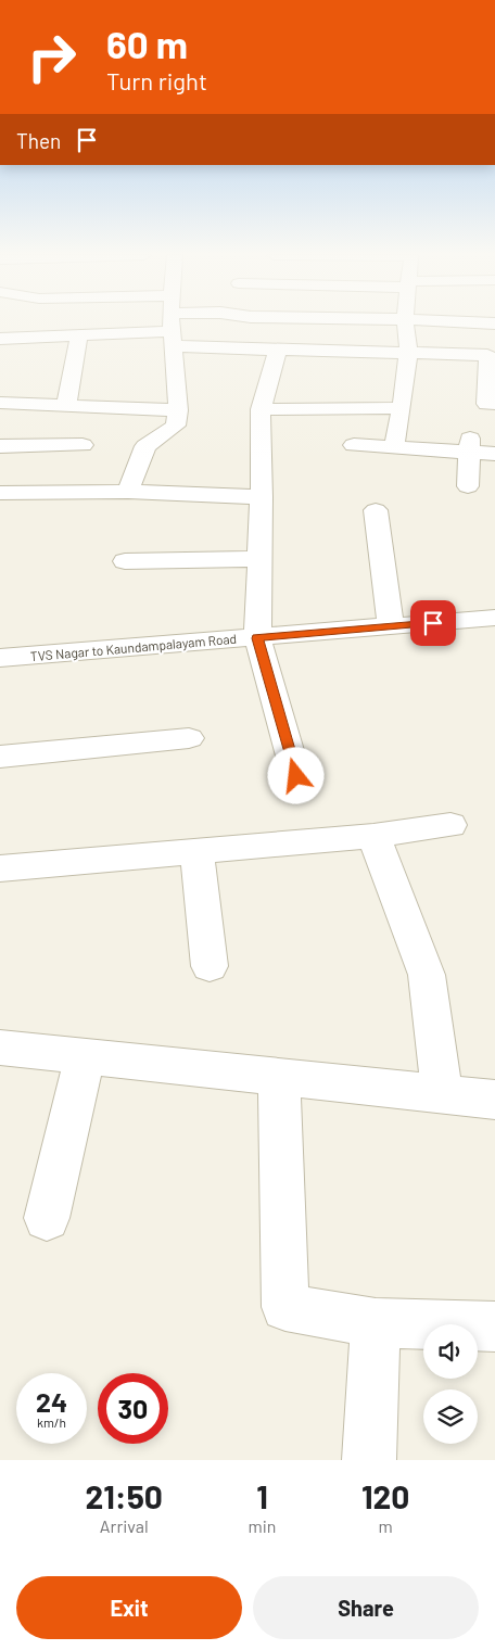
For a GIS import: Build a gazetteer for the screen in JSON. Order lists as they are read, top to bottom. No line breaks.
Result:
{"streets":{"street":["TVS Nagar to Kaundampalayam Road"]},"page":{"turn":["60 m","Turn right"],"then":"Then","speed":"24 km/h","limit":"30","eta":["21:50","Arrival","1","min","120","m"],"buttons":["Exit","Share"]}}
